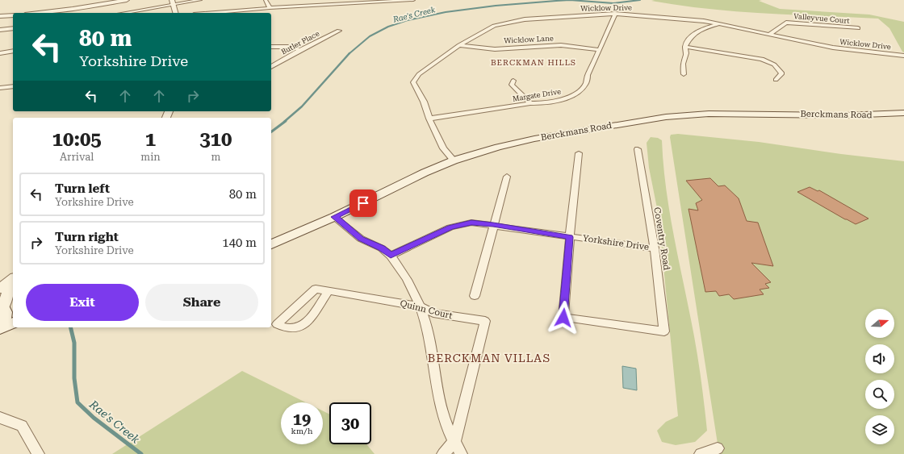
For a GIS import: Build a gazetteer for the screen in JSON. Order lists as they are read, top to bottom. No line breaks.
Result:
{"streets":{"main road":["Berckmans Road"],"street":["Wicklow Drive","Valleyvue Court","Wicklow Lane","Butler Place","Margate Drive","Coventry Road","Yorkshire Drive","Quinn Court"]},"crossings":[["Wicklow Drive","Valleyvue Court"],["Wicklow Drive","Wicklow Lane"],["Wicklow Drive","Margate Drive"],["Wicklow Drive","Berckmans Road"],["Wicklow Lane","Margate Drive"],["Coventry Road","Yorkshire Drive"]],"districts":["BERCKMAN HILLS","BERCKMAN VILLAS"],"water":["Rae's Creek"],"north":"right","page":{"turn":["80 m","Yorkshire Drive"],"eta":["10:05","Arrival","1","min","310","m"],"list":[{"name":"Turn left","note":"Yorkshire Drive","value":"80 m"},{"name":"Turn right","note":"Yorkshire Drive","value":"140 m"}],"buttons":["Exit","Share"],"speed":"19 km/h","limit":"30"}}
